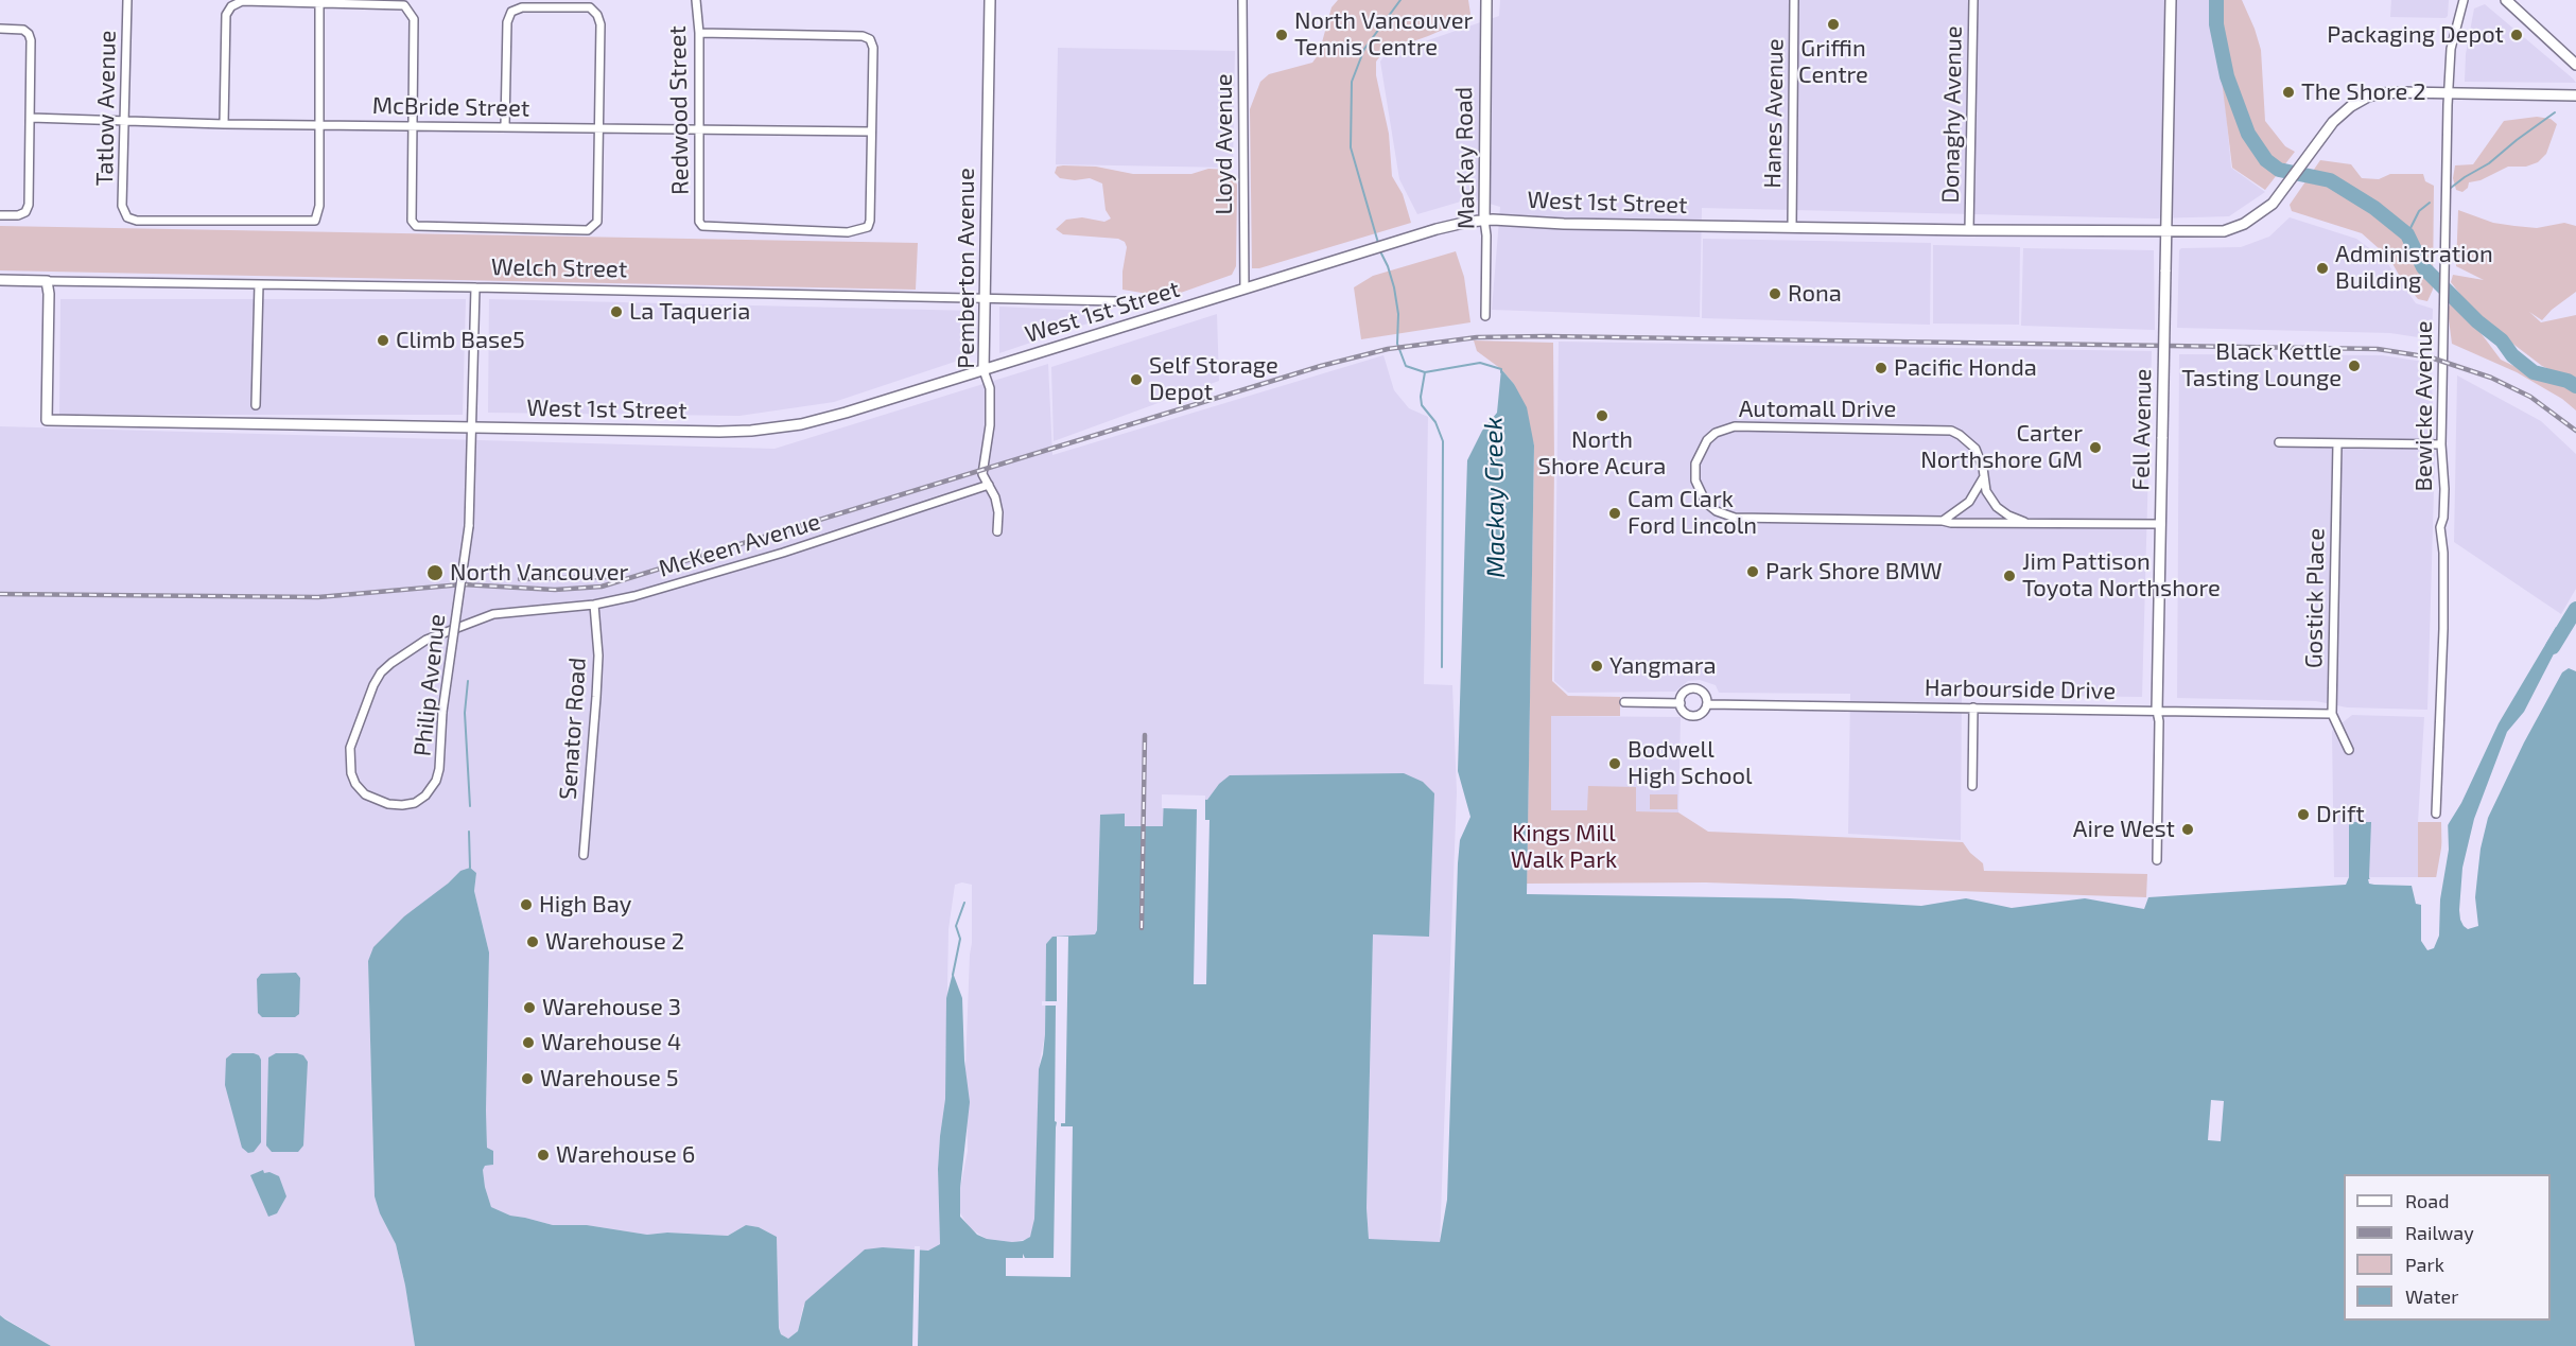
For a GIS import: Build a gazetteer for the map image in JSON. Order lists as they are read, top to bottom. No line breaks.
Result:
{"streets":{"street":["McBride Street","Tatlow Avenue","Redwood Street","Hanes Avenue","Donaghy Avenue","Lloyd Avenue","MacKay Road","West 1st Street","Welch Street","Pemberton Avenue","Bewicke Avenue","Automall Drive","Fell Avenue","McKeen Avenue","Gostick Place","Philip Avenue","Harbourside Drive","Senator Road"]},"crossings":[["McBride Street","Tatlow Avenue"],["McBride Street","Redwood Street"],["Hanes Avenue","West 1st Street"],["Donaghy Avenue","West 1st Street"],["Lloyd Avenue","West 1st Street"],["MacKay Road","West 1st Street"],["West 1st Street","Welch Street"],["West 1st Street","Pemberton Avenue"],["West 1st Street","Bewicke Avenue"],["West 1st Street","Fell Avenue"],["West 1st Street","Philip Avenue"],["Welch Street","Pemberton Avenue"],["Welch Street","Philip Avenue"],["Pemberton Avenue","McKeen Avenue"],["Automall Drive","Fell Avenue"],["Fell Avenue","Harbourside Drive"],["McKeen Avenue","Philip Avenue"],["McKeen Avenue","Senator Road"],["Gostick Place","Harbourside Drive"]],"water":["Mackay Creek"],"parks":["Kings Mill Walk Park"],"places":["Griffin Centre","North Vancouver Tennis Centre","Packaging Depot","The Shore 2","Administration Building","Rona","La Taqueria","Climb Base5","Black Kettle Tasting Lounge","Pacific Honda","Self Storage Depot","North Shore Acura","Carter Northshore GM","Cam Clark Ford Lincoln","Park Shore BMW","North Vancouver","Jim Pattison Toyota Northshore","Yangmara","Bodwell High School","Drift","Aire West","High Bay","Warehouse 2","Warehouse 3","Warehouse 4","Warehouse 5","Warehouse 6"],"legend":["Road","Railway","Park","Water"]}
